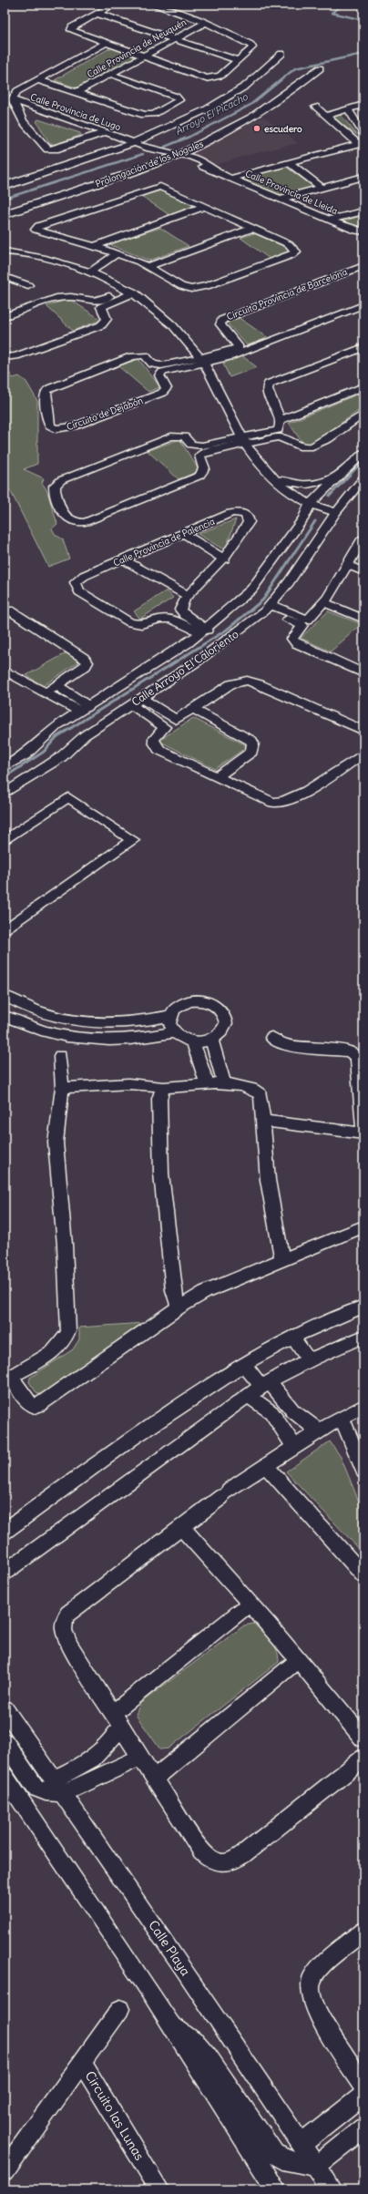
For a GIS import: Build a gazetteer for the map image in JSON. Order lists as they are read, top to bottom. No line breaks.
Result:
{"streets":{"main road":["Prolongación de los Nogales"],"street":["Calle Provincia de Neuquén","Calle Provincia de Lugo","Calle Provincia de Lleida","Circuito Provincia de Barcelona","Circuito de Dejabón","Calle Provincia de Palencia","Calle Arroyo El Caloriento","Calle Playa","Circuito las Lunas"]},"crossings":[["Calle Provincia de Lugo","Calle Provincia de Lleida"],["Prolongación de los Nogales","Calle Provincia de Lleida"],["Calle Provincia de Palencia","Calle Arroyo El Caloriento"]],"water":["Arroyo El Picacho"],"places":["escudero"]}
